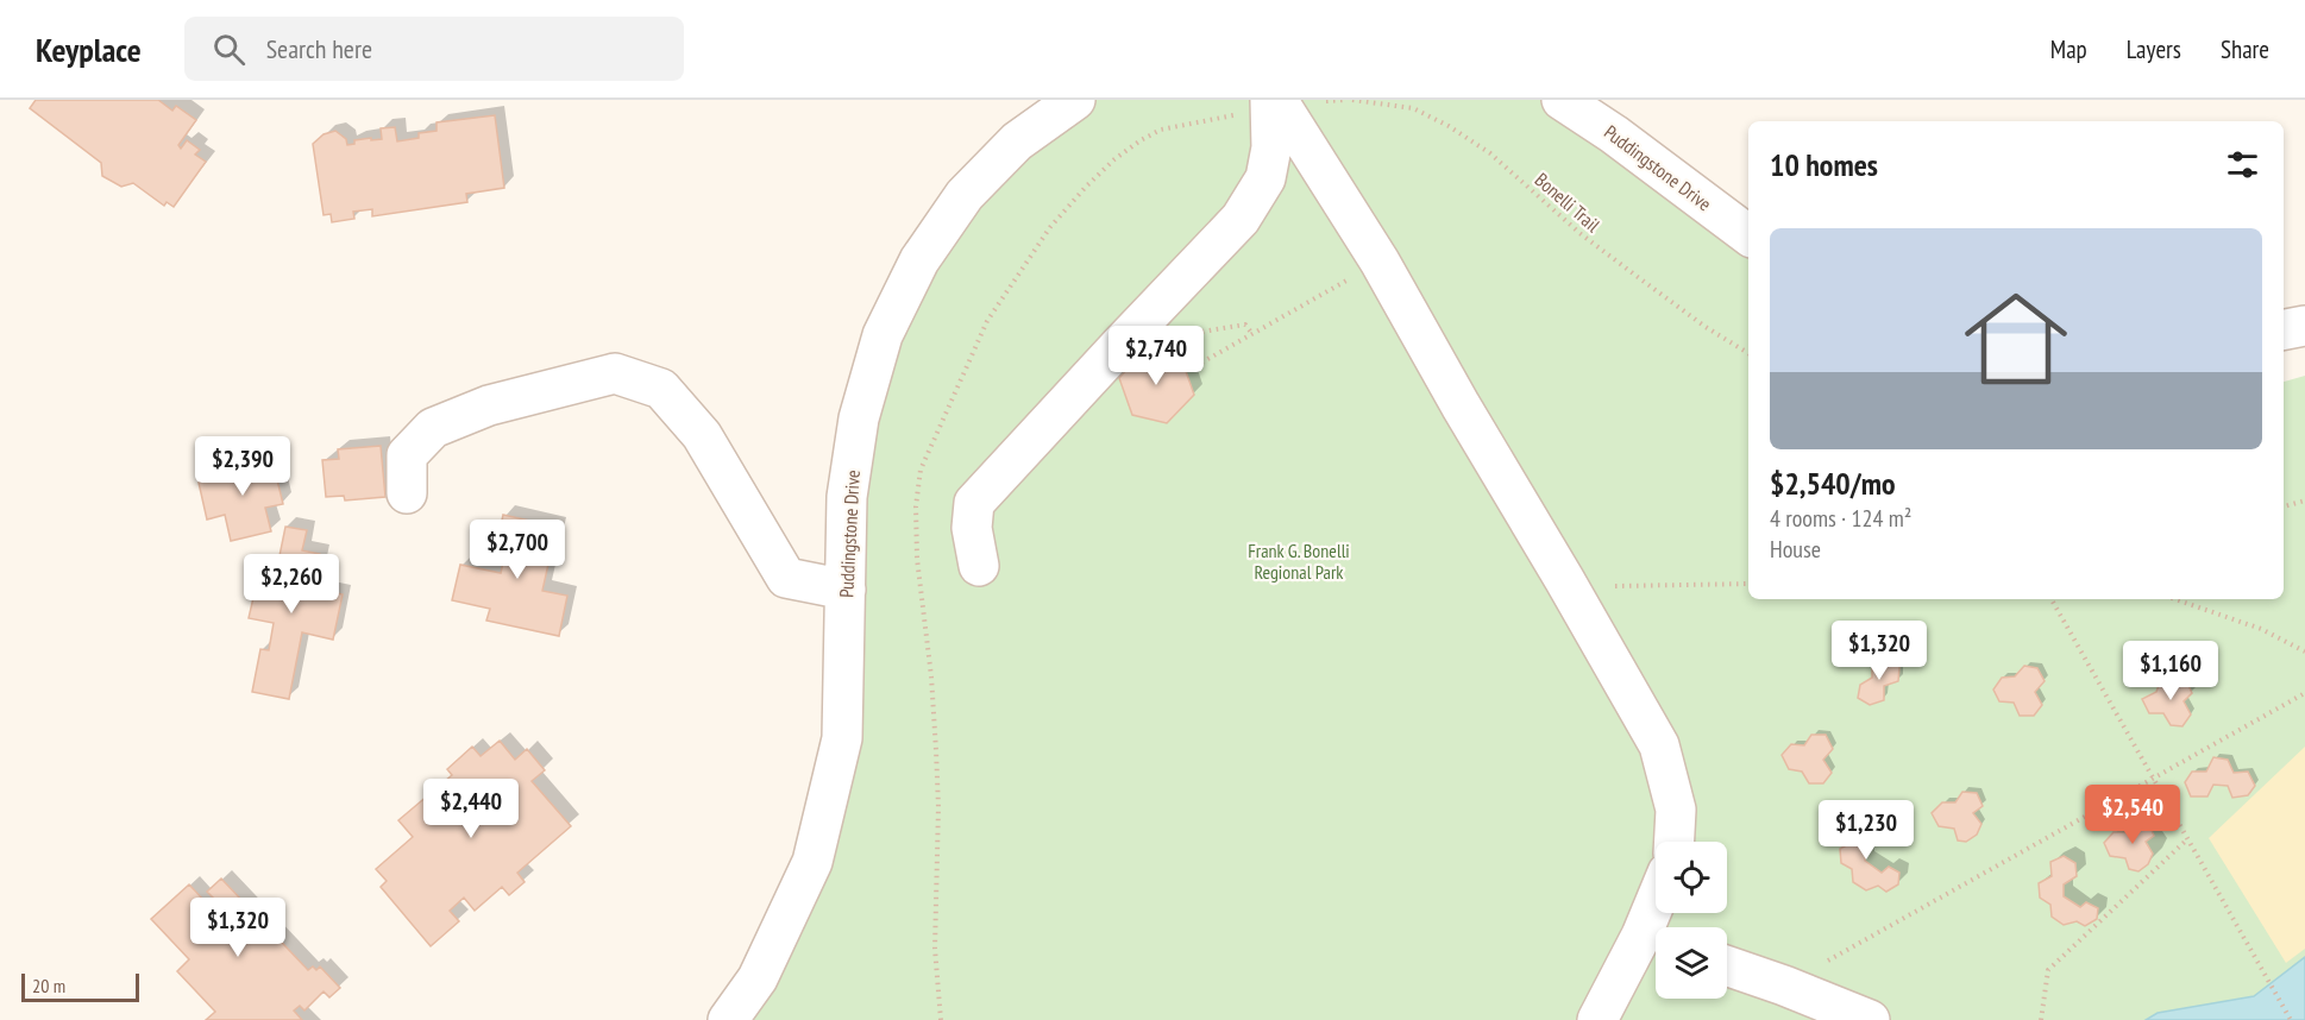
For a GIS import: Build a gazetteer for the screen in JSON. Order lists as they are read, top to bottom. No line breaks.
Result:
{"streets":{"street":["Puddingstone Drive"],"path":["Bonelli Trail"]},"parks":["Frank G. Bonelli Regional Park"],"scale_bar":"20 m","page":{"header":"Keyplace","search":"Search here","nav":["Map","Layers","Share"],"heading":"10 homes","list":[{"name":"$2,540/mo","note":"4 rooms · 124 m² · House"}],"price":["$2,740","$2,390","$2,700","$2,260","$1,320","$1,160","$2,440","$2,540","$1,230","$1,320"],"scale":"20 m"}}
